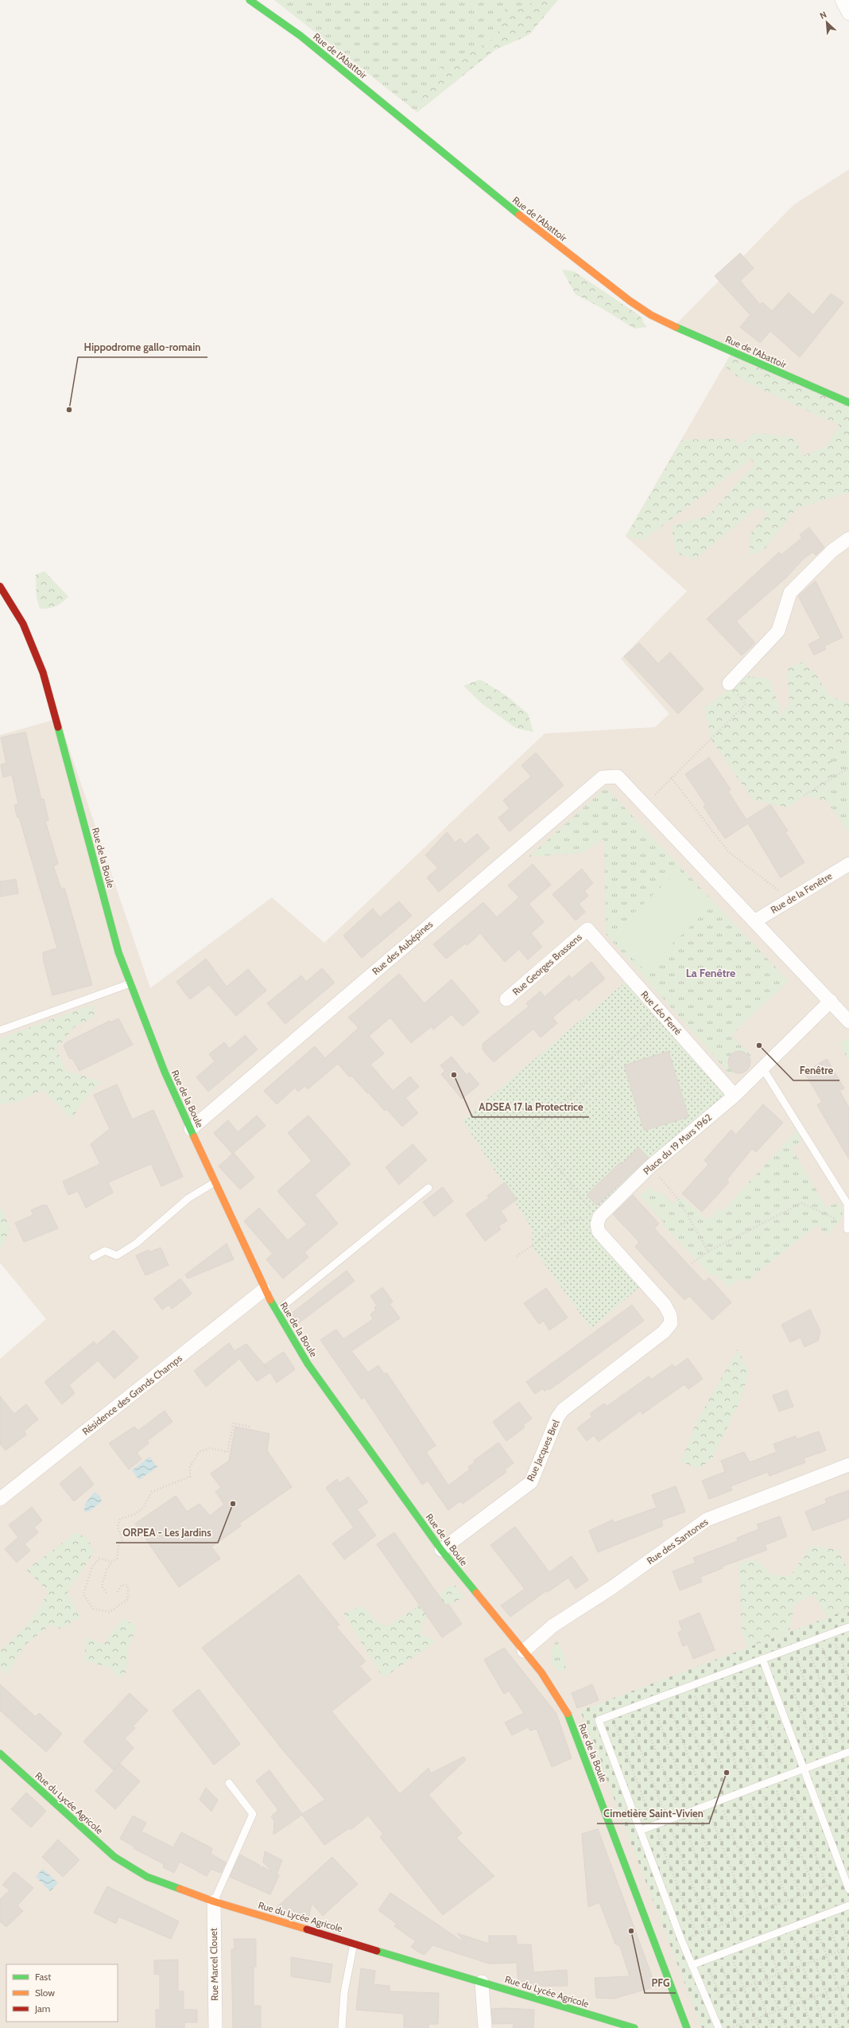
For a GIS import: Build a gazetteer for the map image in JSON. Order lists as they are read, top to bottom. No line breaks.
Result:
{"streets":{"street":["Rue de l'Abattoir","Rue de la Boule","Rue de la Fenêtre","Rue des Aubépines","Rue Georges Brassens","Rue Léo Ferré","Place du 19 Mars 1962","Résidence des Grands Champs","Rue Jacques Brel","Rue des Santones","Rue du Lycée Agricole","Rue Marcel Clouet"]},"crossings":[["Rue de la Boule","Rue des Aubépines"],["Rue de la Boule","Résidence des Grands Champs"],["Rue de la Boule","Rue Jacques Brel"],["Rue de la Boule","Rue des Santones"],["Rue Georges Brassens","Rue Léo Ferré"],["Rue Léo Ferré","Place du 19 Mars 1962"],["Place du 19 Mars 1962","Rue Jacques Brel"],["Rue du Lycée Agricole","Rue Marcel Clouet"]],"districts":["La Fenêtre"],"places":["Hippodrome gallo-romain","Fenêtre","ADSEA 17 la Protectrice","ORPEA - Les Jardins","Cimetière Saint-Vivien","PFG"],"legend":["Fast","Slow","Jam"],"north":"top left"}
